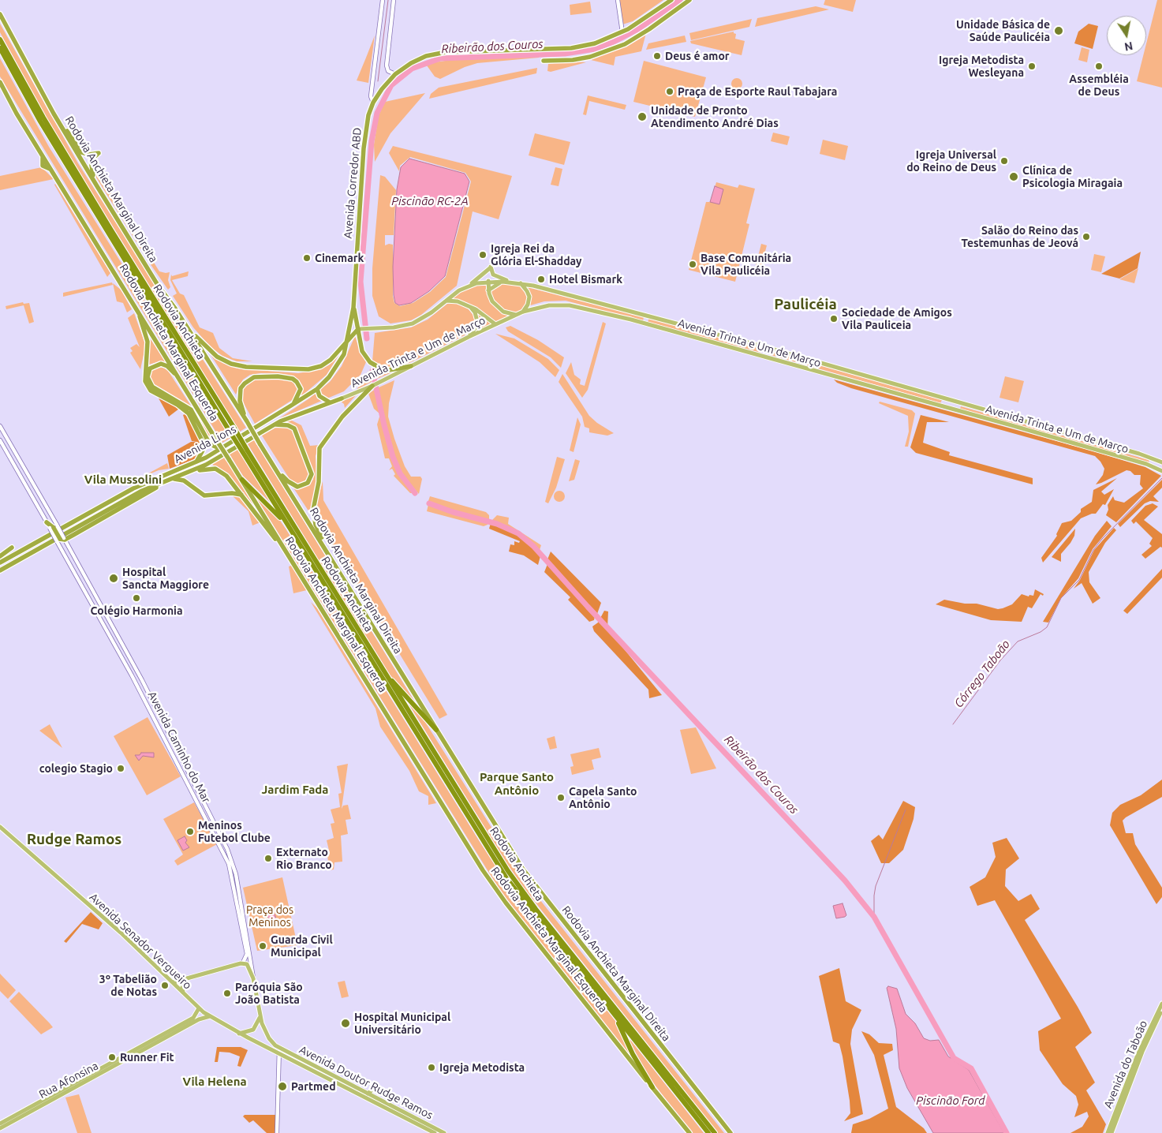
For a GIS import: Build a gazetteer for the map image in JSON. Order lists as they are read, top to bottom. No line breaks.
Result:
{"streets":{"highway":["Avenida Corredor ABD","Rodovia Anchieta Marginal Direita","Rodovia Anchieta","Rodovia Anchieta Marginal Esquerda","Avenida Lions"],"main road":["Avenida Trinta e Um de Março","Avenida Caminho do Mar","Avenida Senador Vergueiro","Avenida do Taboão","Rua Afonsina","Avenida Doutor Rudge Ramos"]},"crossings":[["Avenida Corredor ABD","Avenida Lions"],["Avenida Caminho do Mar","Avenida Doutor Rudge Ramos"],["Avenida Senador Vergueiro","Rua Afonsina"],["Avenida Senador Vergueiro","Avenida Doutor Rudge Ramos"]],"districts":["Paulicéia","Vila Mussolini","Parque Santo Antônio","Jardim Fada","Rudge Ramos","Vila Helena"],"water":["Ribeirão dos Couros","Piscinão RC-2A","Córrego Taboão","Piscinão Ford"],"parks":["Praça dos Meninos"],"places":["Unidade Básica de Saúde Paulicéia","Deus é amor","Igreja Metodista Wesleyana","Assembléia de Deus","Praça de Esporte Raul Tabajara","Unidade de Pronto Atendimento André Dias","Igreja Universal do Reino de Deus","Clínica de Psicologia Miragaia","Salão do Reino das Testemunhas de Jeová","Igreja Rei da Glória El-Shadday","Cinemark","Base Comunitária Vila Paulicéia","Hotel Bismark","Sociedade de Amigos Vila Pauliceia","Hospital Sancta Maggiore","Colégio Harmonia","colegio Stagio","Capela Santo Antônio","Meninos Futebol Clube","Externato Rio Branco","Guarda Civil Municipal","3º Tabelião de Notas","Paróquia São João Batista","Hospital Municipal Universitário","Runner Fit","Igreja Metodista","Partmed"],"north":"bottom"}
